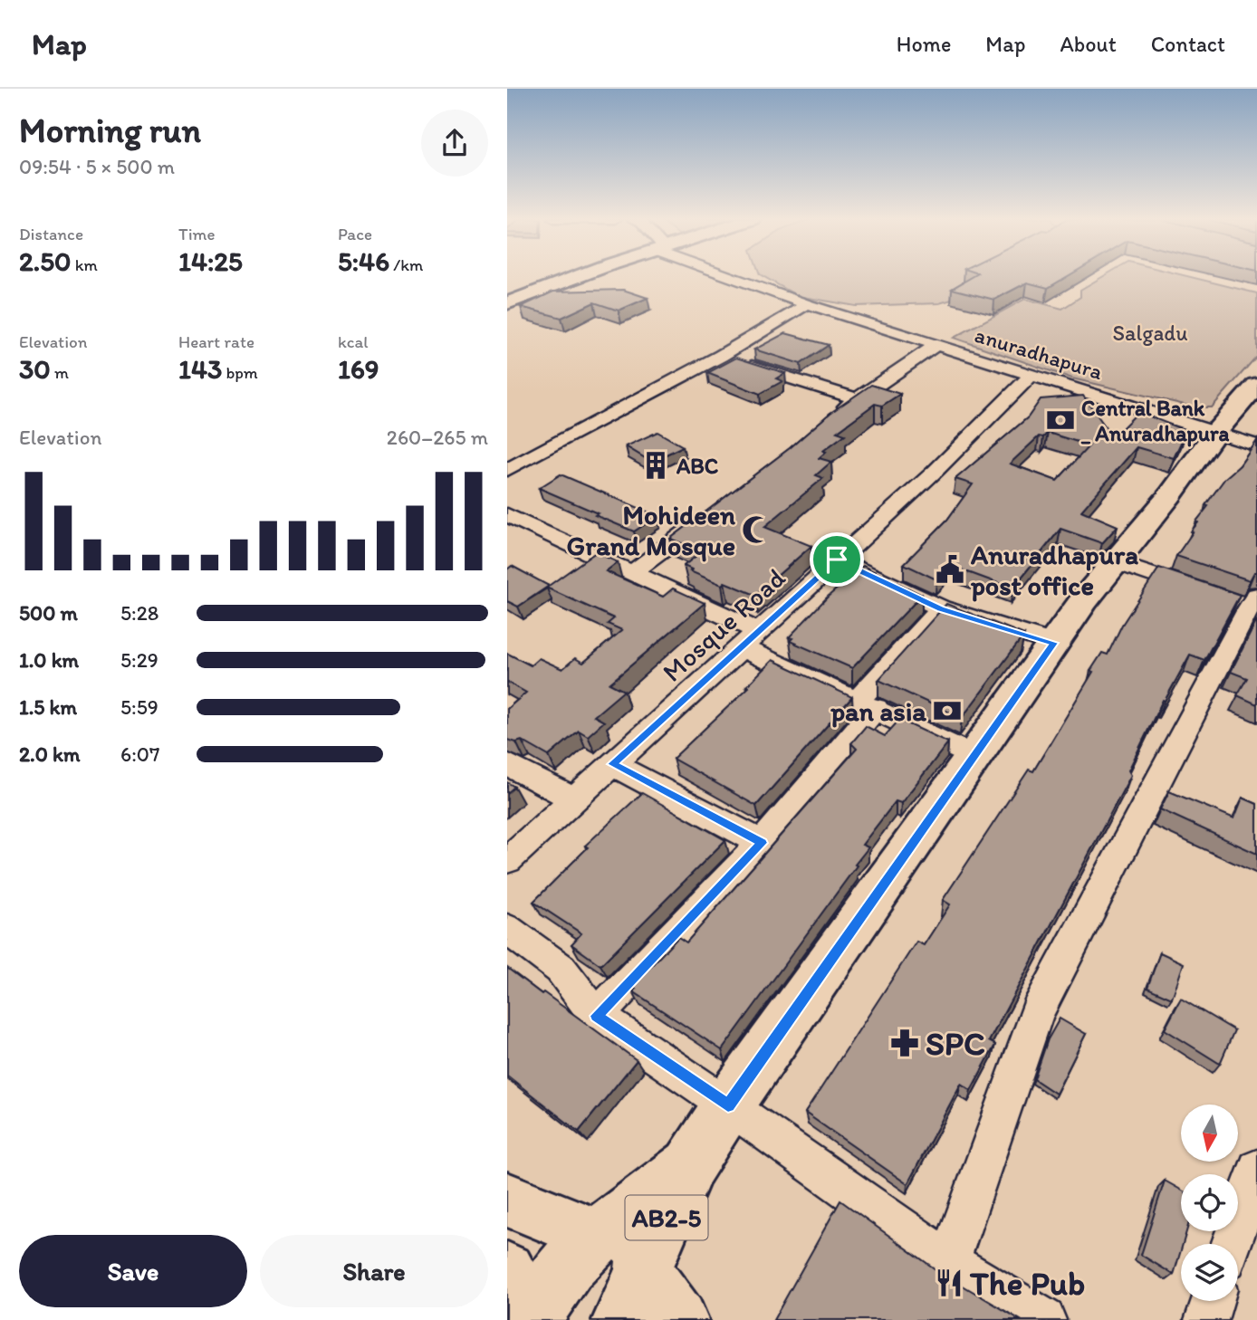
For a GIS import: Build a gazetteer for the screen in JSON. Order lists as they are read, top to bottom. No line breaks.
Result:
{"streets":{"main road":["AB2-5"],"street":["anuradhapura","Mosque Road"]},"crossings":[["anuradhapura","Mosque Road"],["anuradhapura","AB2-5"]],"parks":["Salgadu"],"places":{"bank":["Central Bank _ Anuradhapura","pan asia"],"building":["ABC"],"mosque":["Mohideen Grand Mosque"],"public building":["Anuradhapura post office"],"pharmacy":["SPC"],"restaurant":["The Pub"]},"north":"bottom","page":{"header":"Map","nav":["Home","Map","About","Contact"],"heading":["Morning run","09:54 · 5 × 500 m"],"stats":[["Distance","2.50 km"],["Time","14:25"],["Pace","5:46 /km"],["Elevation","30 m"],["Heart rate","143 bpm"],["kcal","169"]],"chart":["Elevation","260–265 m"],"list":[{"name":"500 m","note":"5:28"},{"name":"1.0 km","note":"5:29"},{"name":"1.5 km","note":"5:59"},{"name":"2.0 km","note":"6:07"}],"buttons":["Save","Share"]}}
